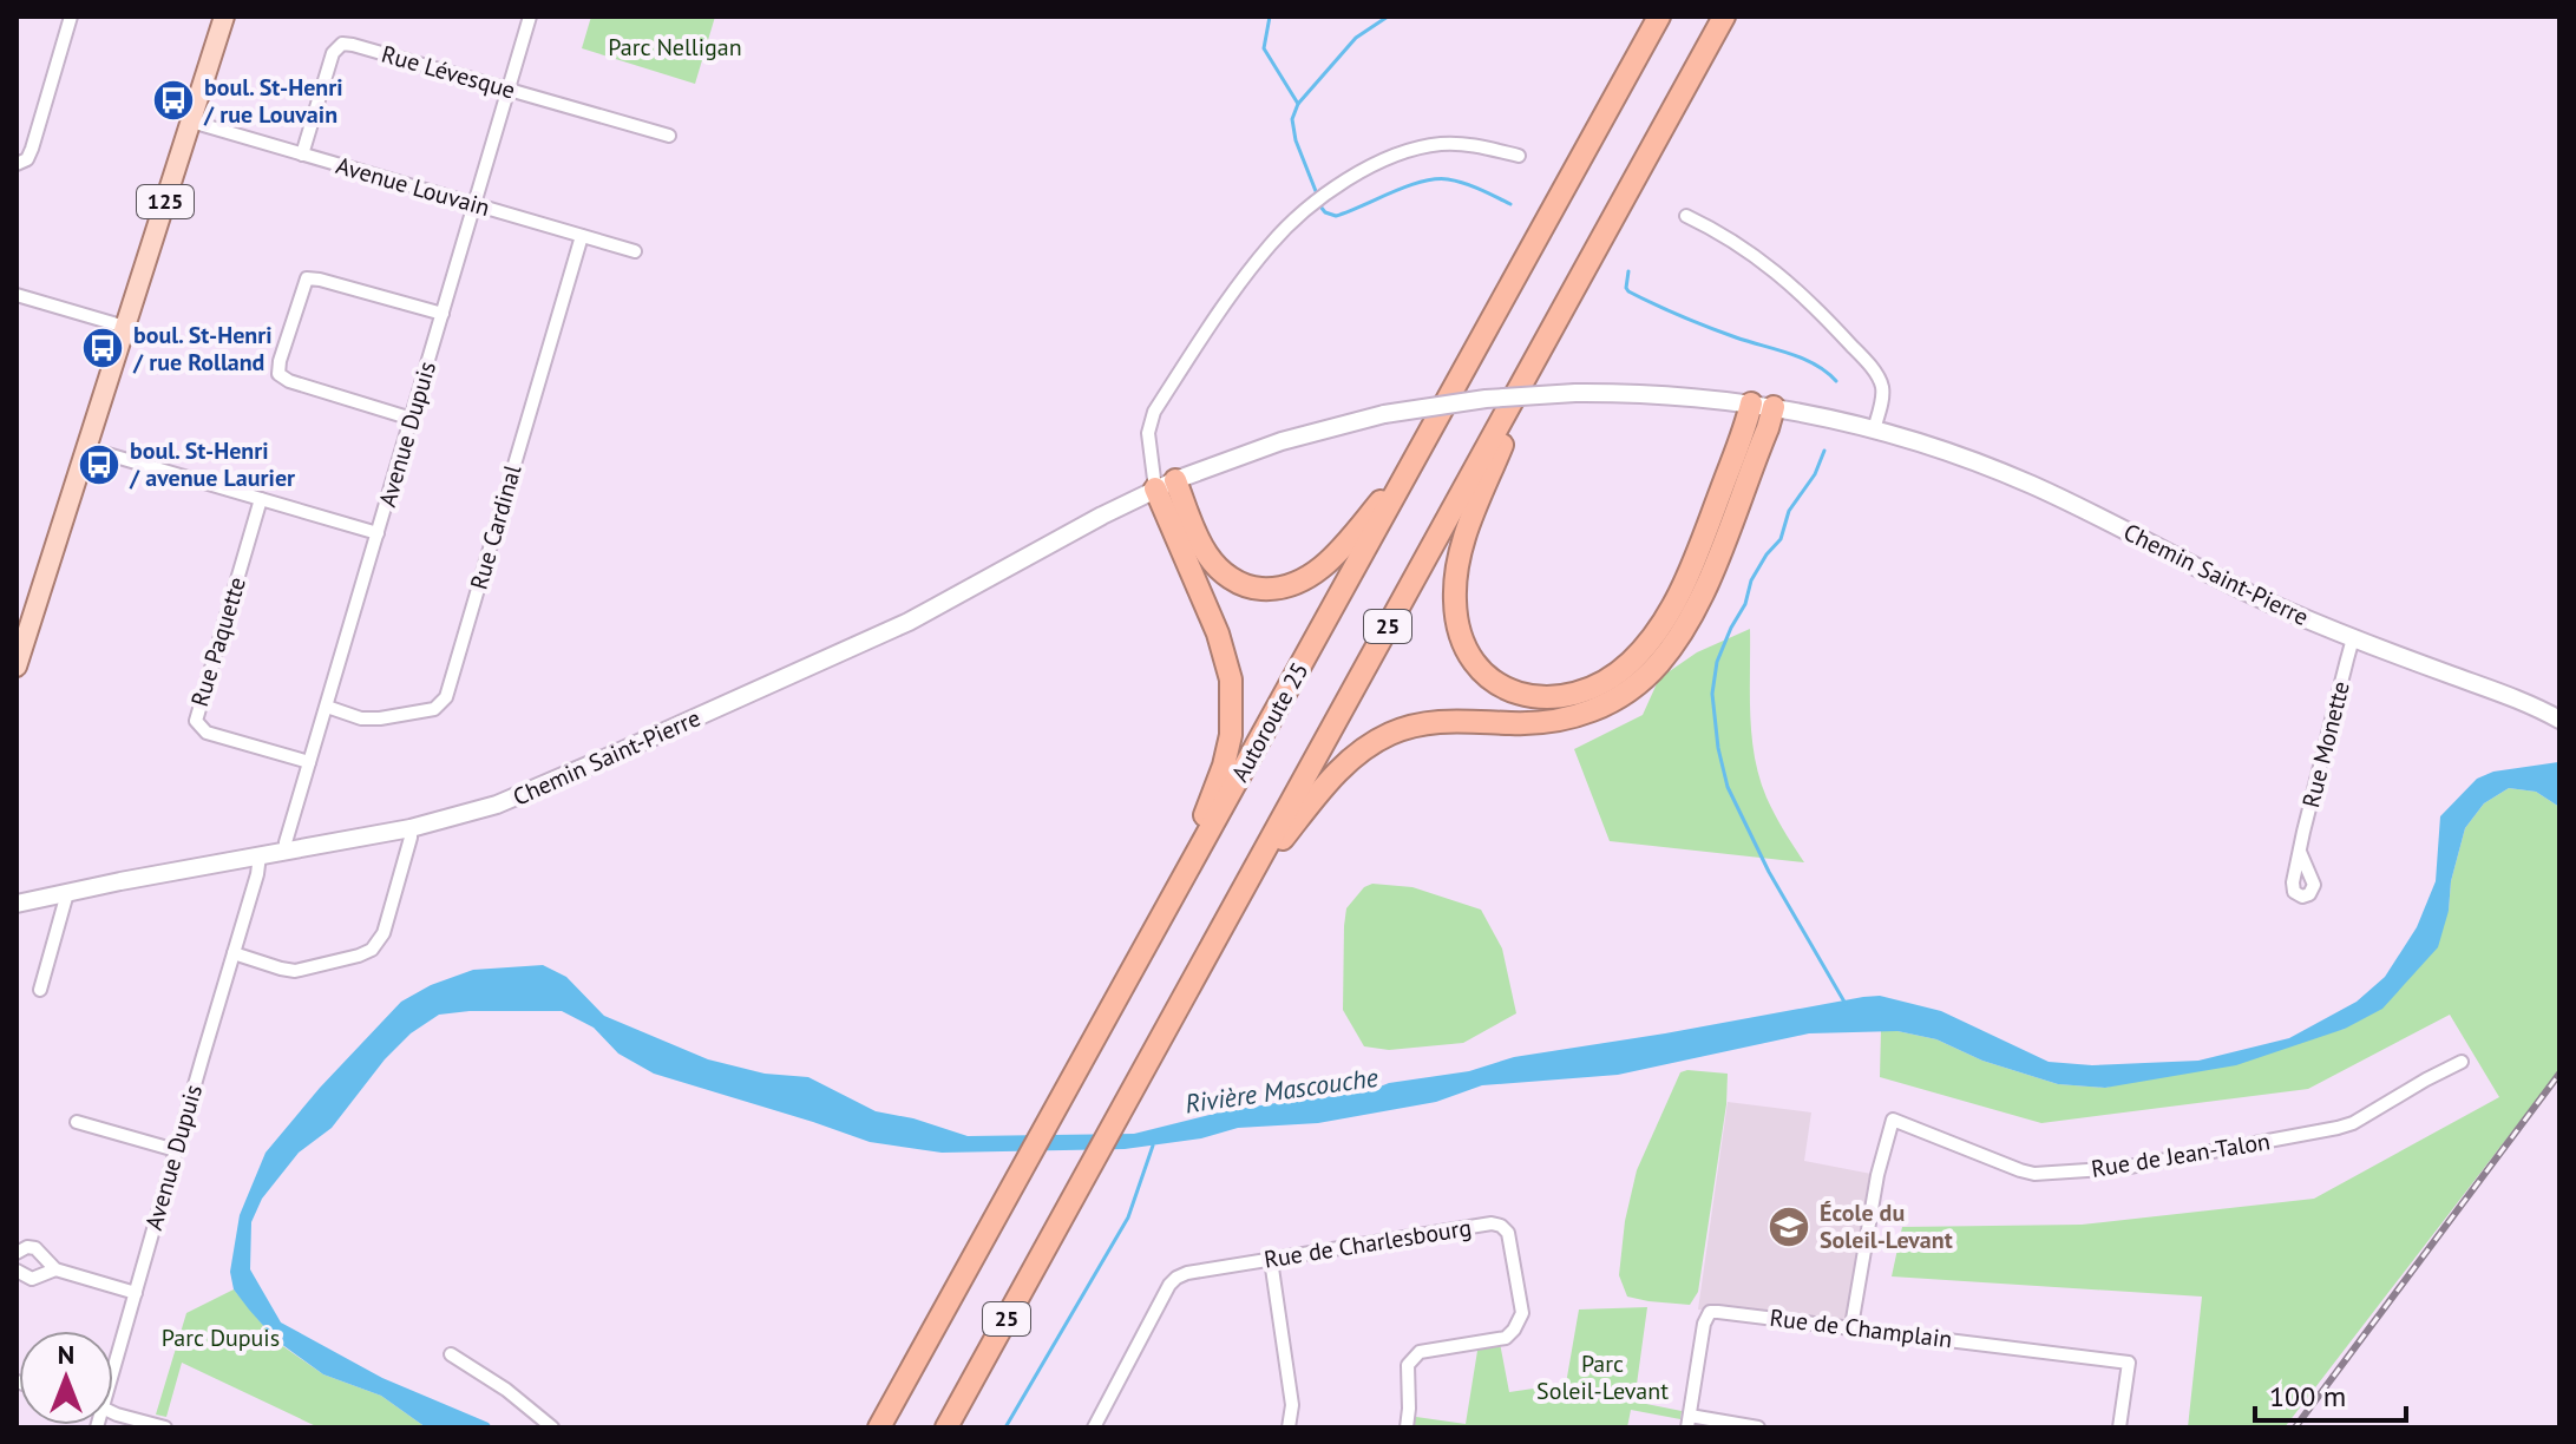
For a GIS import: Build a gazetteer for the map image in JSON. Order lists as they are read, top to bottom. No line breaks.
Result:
{"streets":{"highway":["25","Autoroute 25"],"main road":["125"],"street":["Rue Lévesque","Avenue Louvain","Avenue Dupuis","Rue Cardinal","Chemin Saint-Pierre","Rue Paquette","Rue Monette","Rue de Jean-Talon","Rue de Charlesbourg","Rue de Champlain"]},"crossings":[["Rue Lévesque","Avenue Louvain"],["Rue Lévesque","Avenue Dupuis"],["Avenue Louvain","125"],["Avenue Louvain","Avenue Dupuis"],["Avenue Louvain","Rue Cardinal"],["Avenue Dupuis","Rue Cardinal"],["Avenue Dupuis","Chemin Saint-Pierre"],["Avenue Dupuis","Rue Paquette"],["Chemin Saint-Pierre","Rue Monette"],["Rue de Jean-Talon","Rue de Champlain"]],"water":["Rivière Mascouche"],"parks":["Parc Nelligan","Parc Dupuis","Parc Soleil-Levant"],"places":{"bus stop":["boul. St-Henri / rue Louvain","boul. St-Henri / rue Rolland","boul. St-Henri / avenue Laurier"],"school or university":["École du Soleil-Levant"]},"scale_bar":"100 m","north":"top"}
